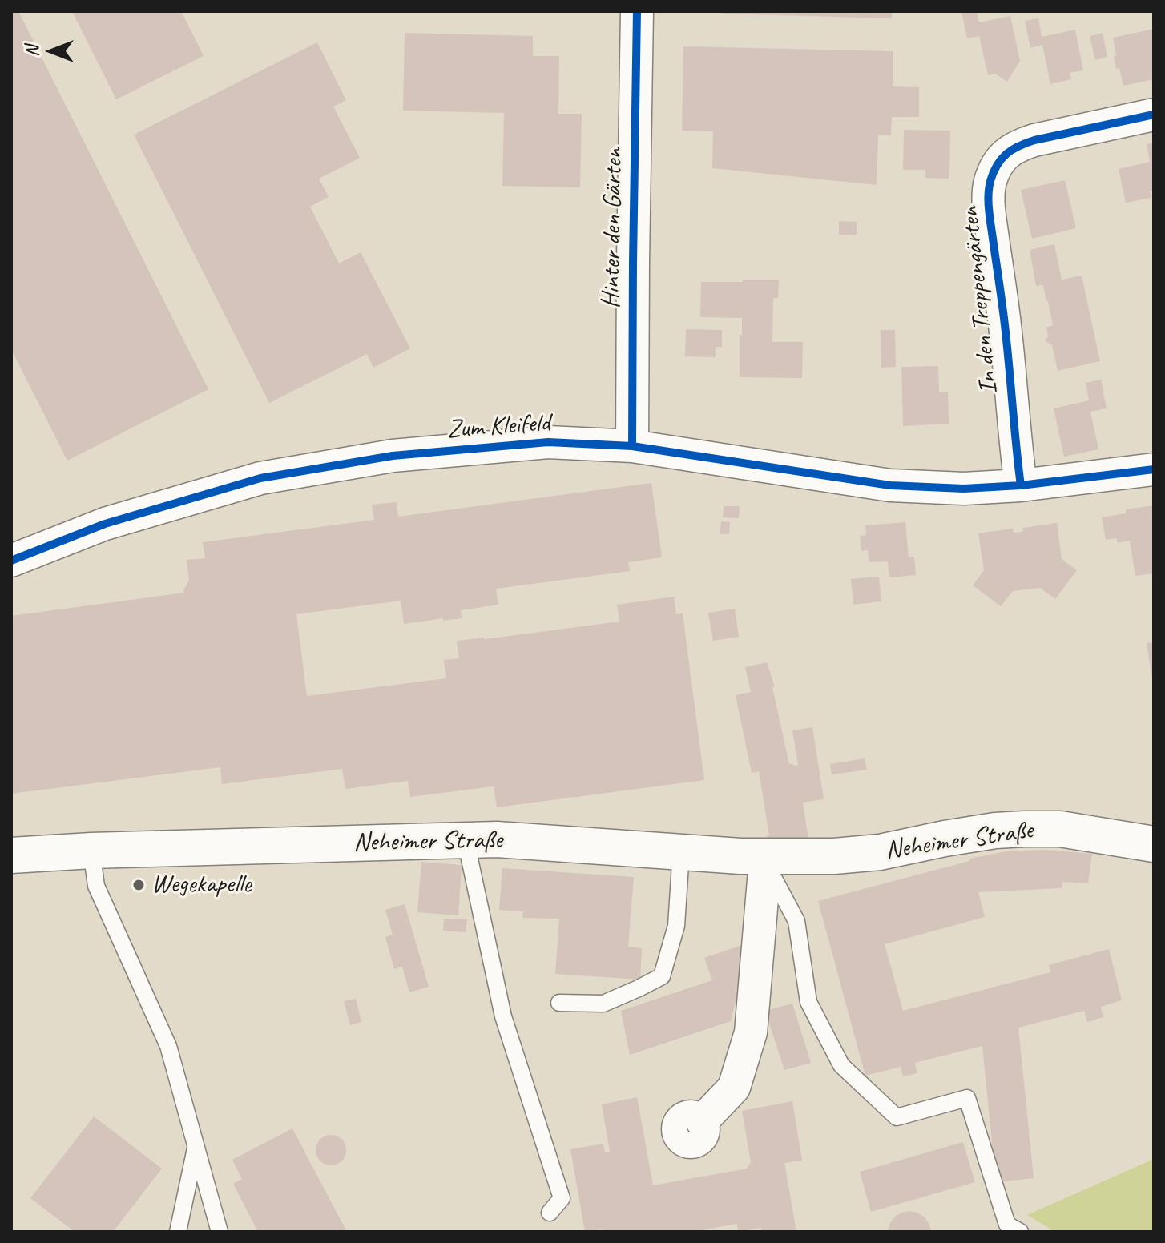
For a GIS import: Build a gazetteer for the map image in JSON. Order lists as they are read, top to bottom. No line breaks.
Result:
{"streets":{"main road":["Neheimer Straße"],"street":["Hinter den Gärten","In den Treppengärten","Zum Kleifeld"]},"crossings":[["Hinter den Gärten","Zum Kleifeld"],["In den Treppengärten","Zum Kleifeld"]],"places":["Wegekapelle"],"north":"left"}
